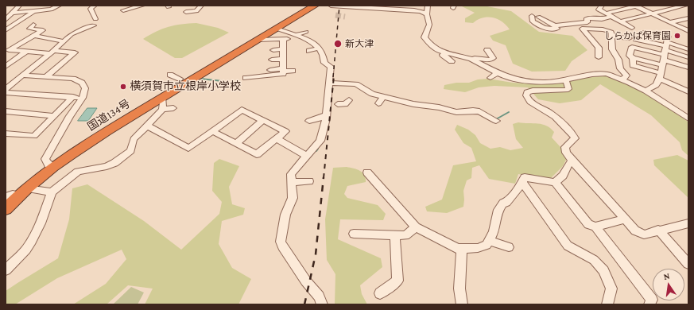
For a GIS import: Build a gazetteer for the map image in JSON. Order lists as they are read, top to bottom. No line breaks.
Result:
{"streets":{"highway":["国道134号"]},"places":["しらかば保育園","新大津","横須賀市立根岸小学校"],"north":"top"}
